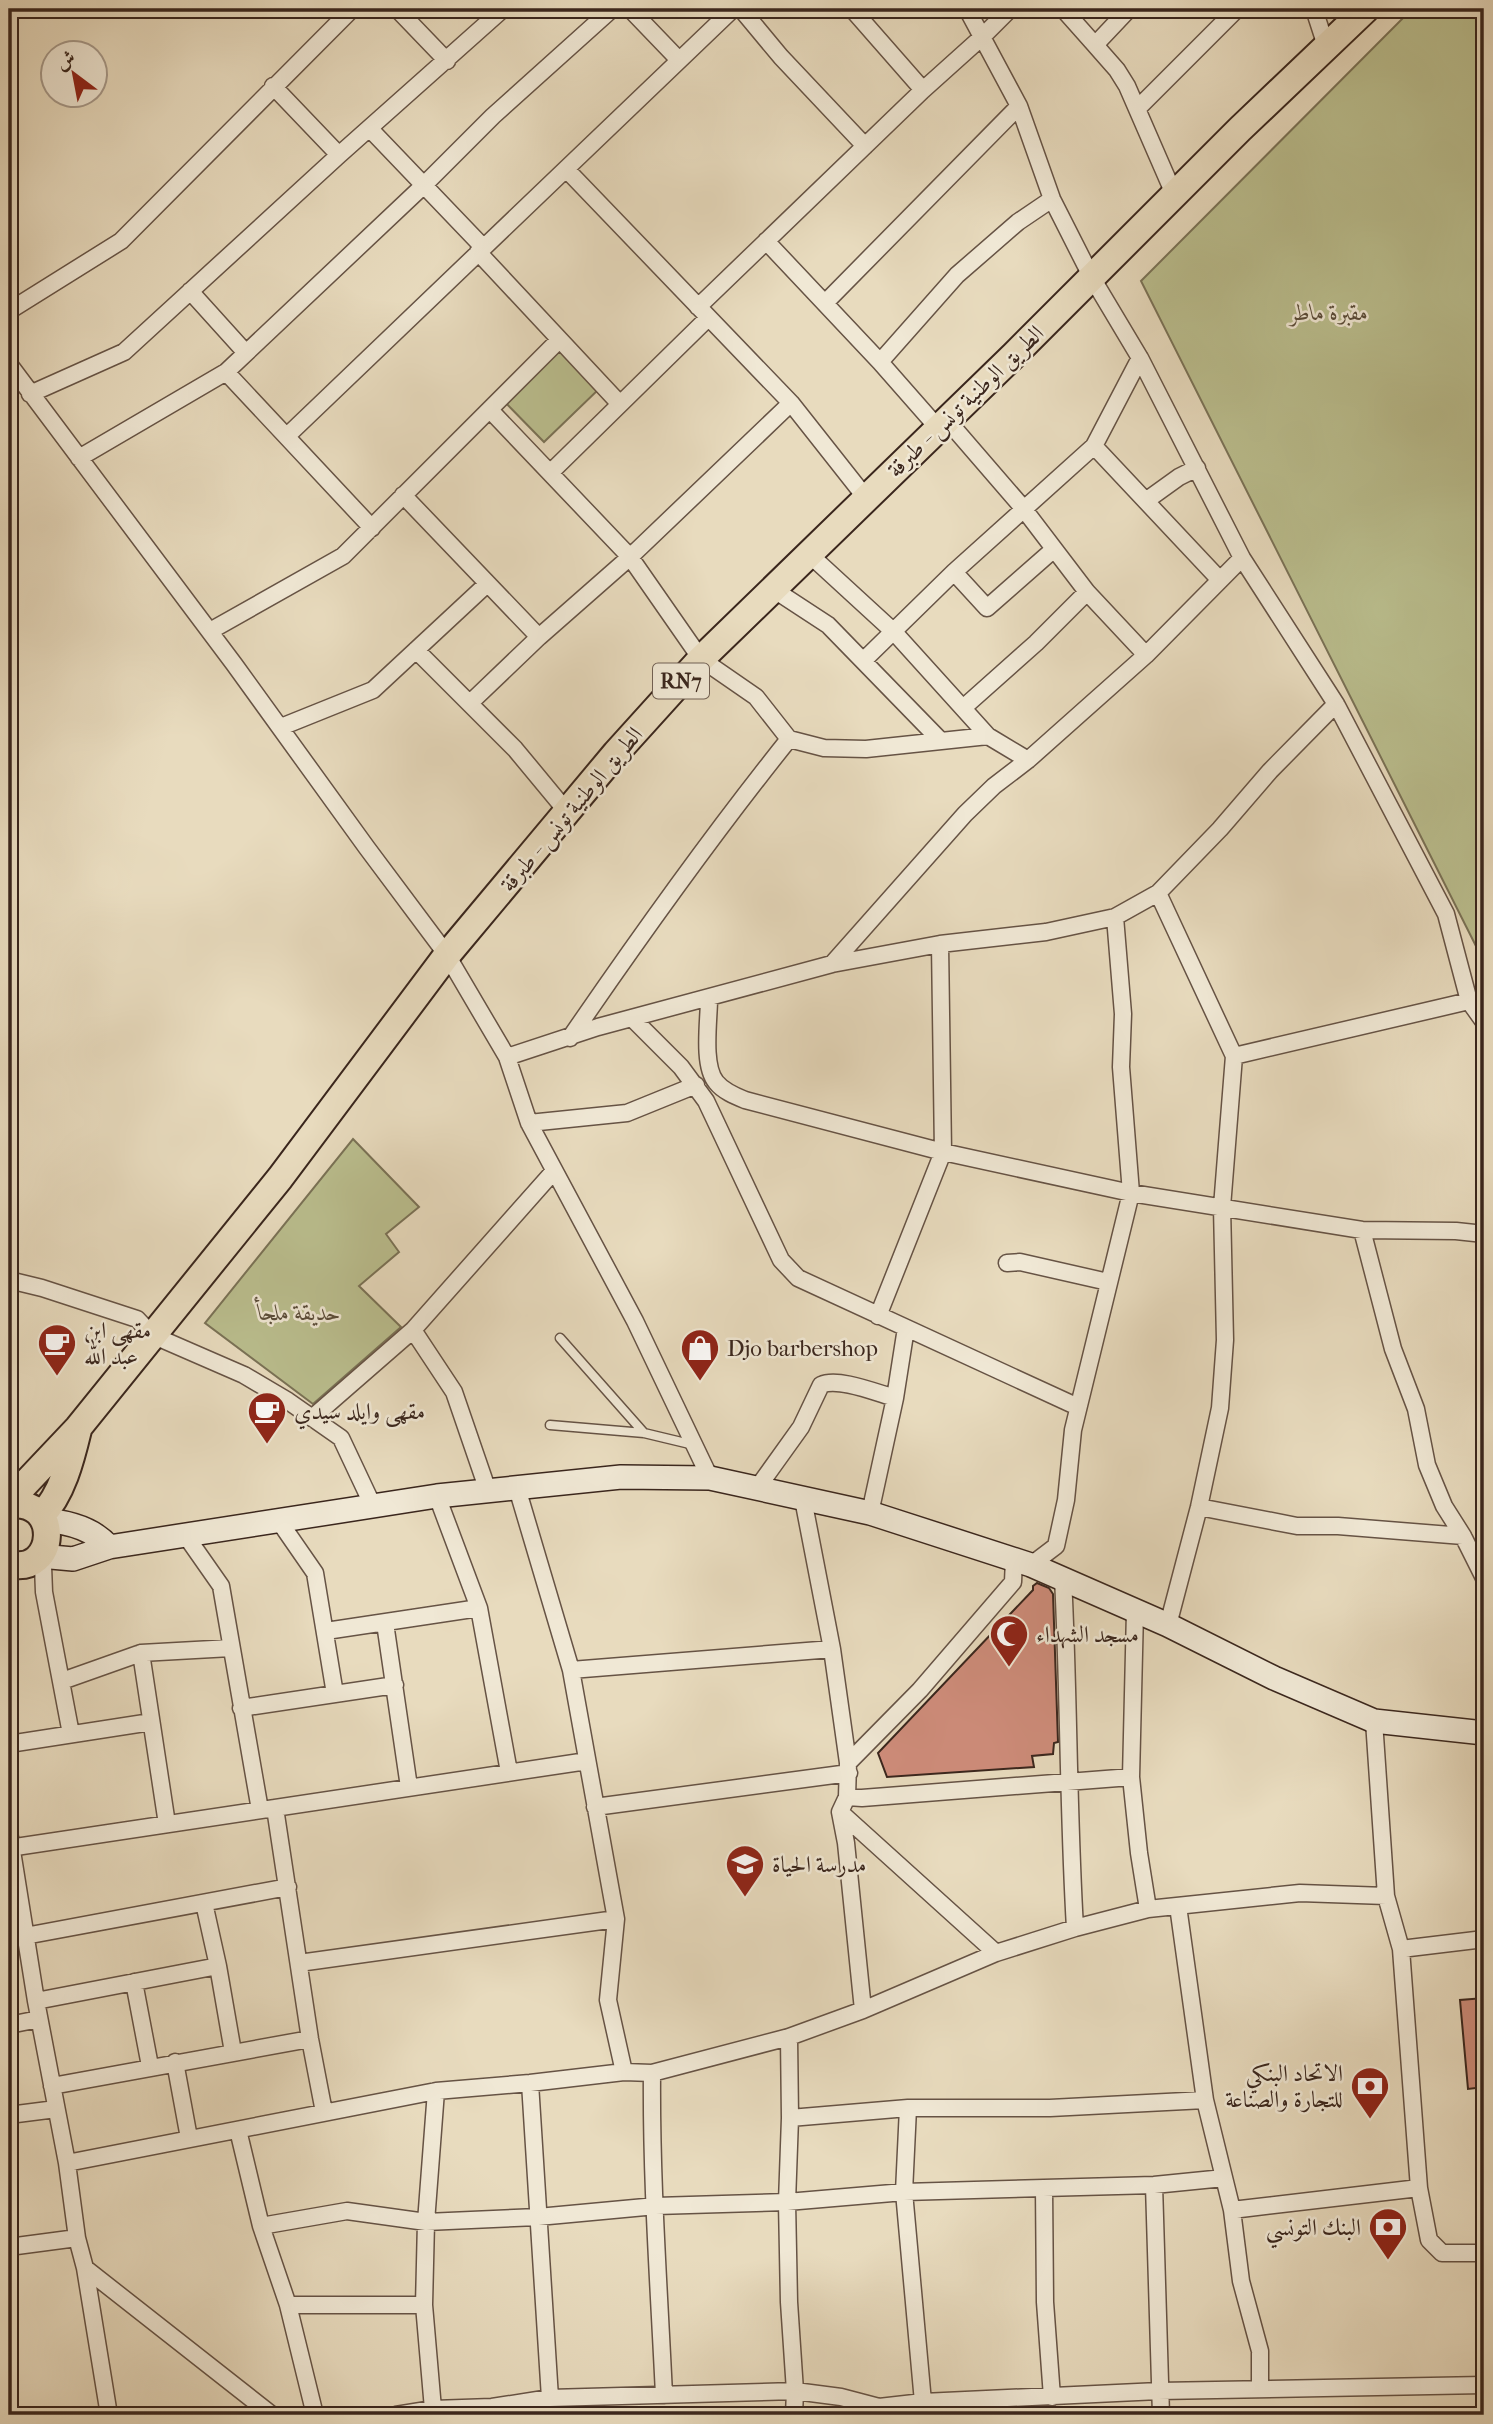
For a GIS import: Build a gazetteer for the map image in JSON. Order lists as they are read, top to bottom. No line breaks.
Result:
{"streets":{"main road":["الطريق الوطنية تونس - طبرقة","RN7"]},"crossings":[["الطريق الوطنية تونس - طبرقة","RN7"]],"parks":["مقبرة ماطر","حديقة ملجأ"],"places":{"cafe":["مقهى ابن عبد الله","مقهى وايلد سيدي"],"shop":["Djo barbershop"],"mosque":["مسجد الشهداء"],"school or university":["مدرسة الحياة"],"bank":["الاتحاد البنكي للتجارة والصناعة","البنك التونسي"]},"north":"top left"}
